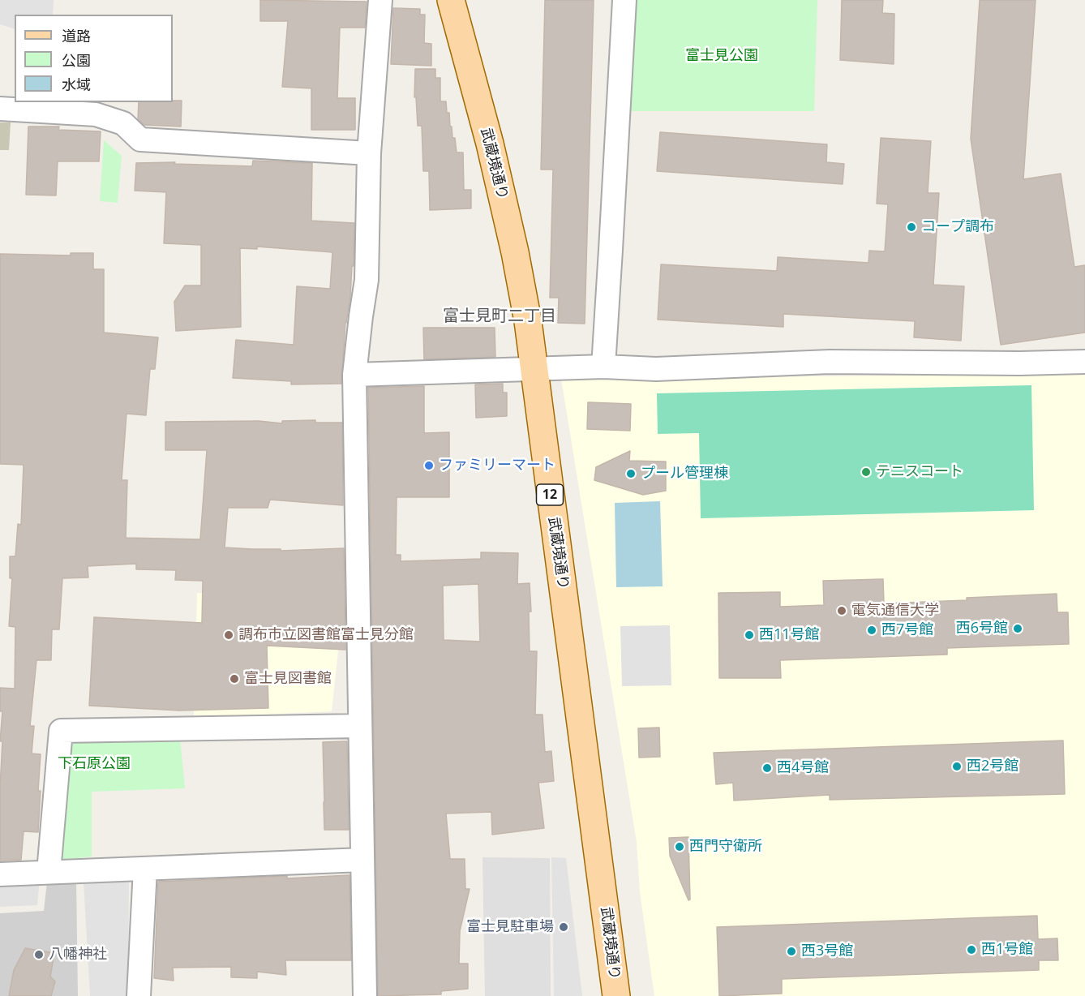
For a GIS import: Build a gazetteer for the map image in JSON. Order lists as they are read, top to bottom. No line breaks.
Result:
{"streets":{"main road":["武蔵境通り","12"]},"districts":["富士見町二丁目"],"parks":["富士見公園","下石原公園"],"places":["コープ調布","ファミリーマート","テニスコート","プール管理棟","電気通信大学","西6号館","西7号館","調布市立図書館富士見分館","西11号館","富士見図書館","西2号館","西4号館","西門守衛所","富士見駐車場","西1号館","西3号館","八幡神社"],"legend":["道路","公園","水域"]}
